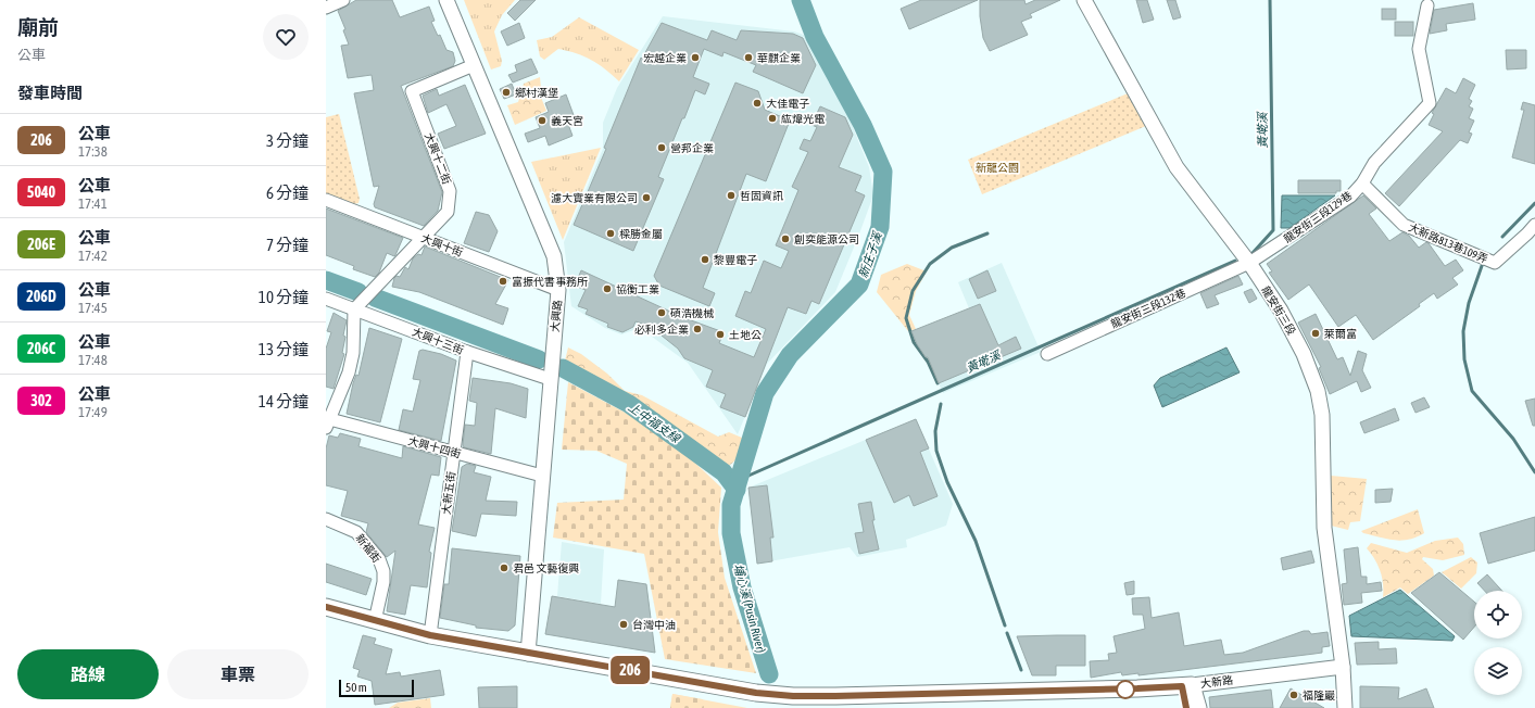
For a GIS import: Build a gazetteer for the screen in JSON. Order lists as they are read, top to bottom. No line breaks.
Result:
{"streets":{"main road":["大新路"],"street":["大興十二街","龍安街三段129巷","大新路813巷109弄","大興十街","龍安街三段132巷","龍安街三段","大興路","大興十三街","大興十四街","大新五街","新福街"]},"crossings":[["大興十二街","大興十街"],["大興十二街","大興路"],["大興十二街","大興十三街"],["龍安街三段129巷","大新路813巷109弄"],["龍安街三段129巷","龍安街三段132巷"],["龍安街三段129巷","龍安街三段"],["大興十街","大興路"],["龍安街三段132巷","龍安街三段"],["龍安街三段","大新路"],["大興路","大興十三街"],["大興路","大興十四街"],["大興路","大新路"],["大興十三街","大新五街"],["大興十四街","大新五街"],["大新五街","大新路"],["新福街","大新路"]],"water":["黃墘溪","新庄子溪","上中福支線","埔心溪 (Pusin River)"],"parks":["新龍公園"],"places":["宏越企業","華麒企業","鄉村漢堡","大佳電子","紘煒光電","義天宮","營邦企業","哲固資訊","濾大實業有限公司","樑勝金屬","創奕能源公司","黎豐電子","富振代書事務所","協衡工業","碩浩機械","必利多企業","萊爾富","土地公","君邑 文藝復興","台灣中油","福隆巖"],"lines":["bus line 206"],"scale_bar":"50 m","page":{"heading":[["廟前","公車"],"發車時間"],"on_map":"206","list":[{"mark":"206","name":"公車","note":"17:38","value":"3 分鐘"},{"mark":"5040","name":"公車","note":"17:41","value":"6 分鐘"},{"mark":"206E","name":"公車","note":"17:42","value":"7 分鐘"},{"mark":"206D","name":"公車","note":"17:45","value":"10 分鐘"},{"mark":"206C","name":"公車","note":"17:48","value":"13 分鐘"},{"mark":"302","name":"公車","note":"17:49","value":"14 分鐘"}],"buttons":["路線","車票"],"scale":"50 m"}}
